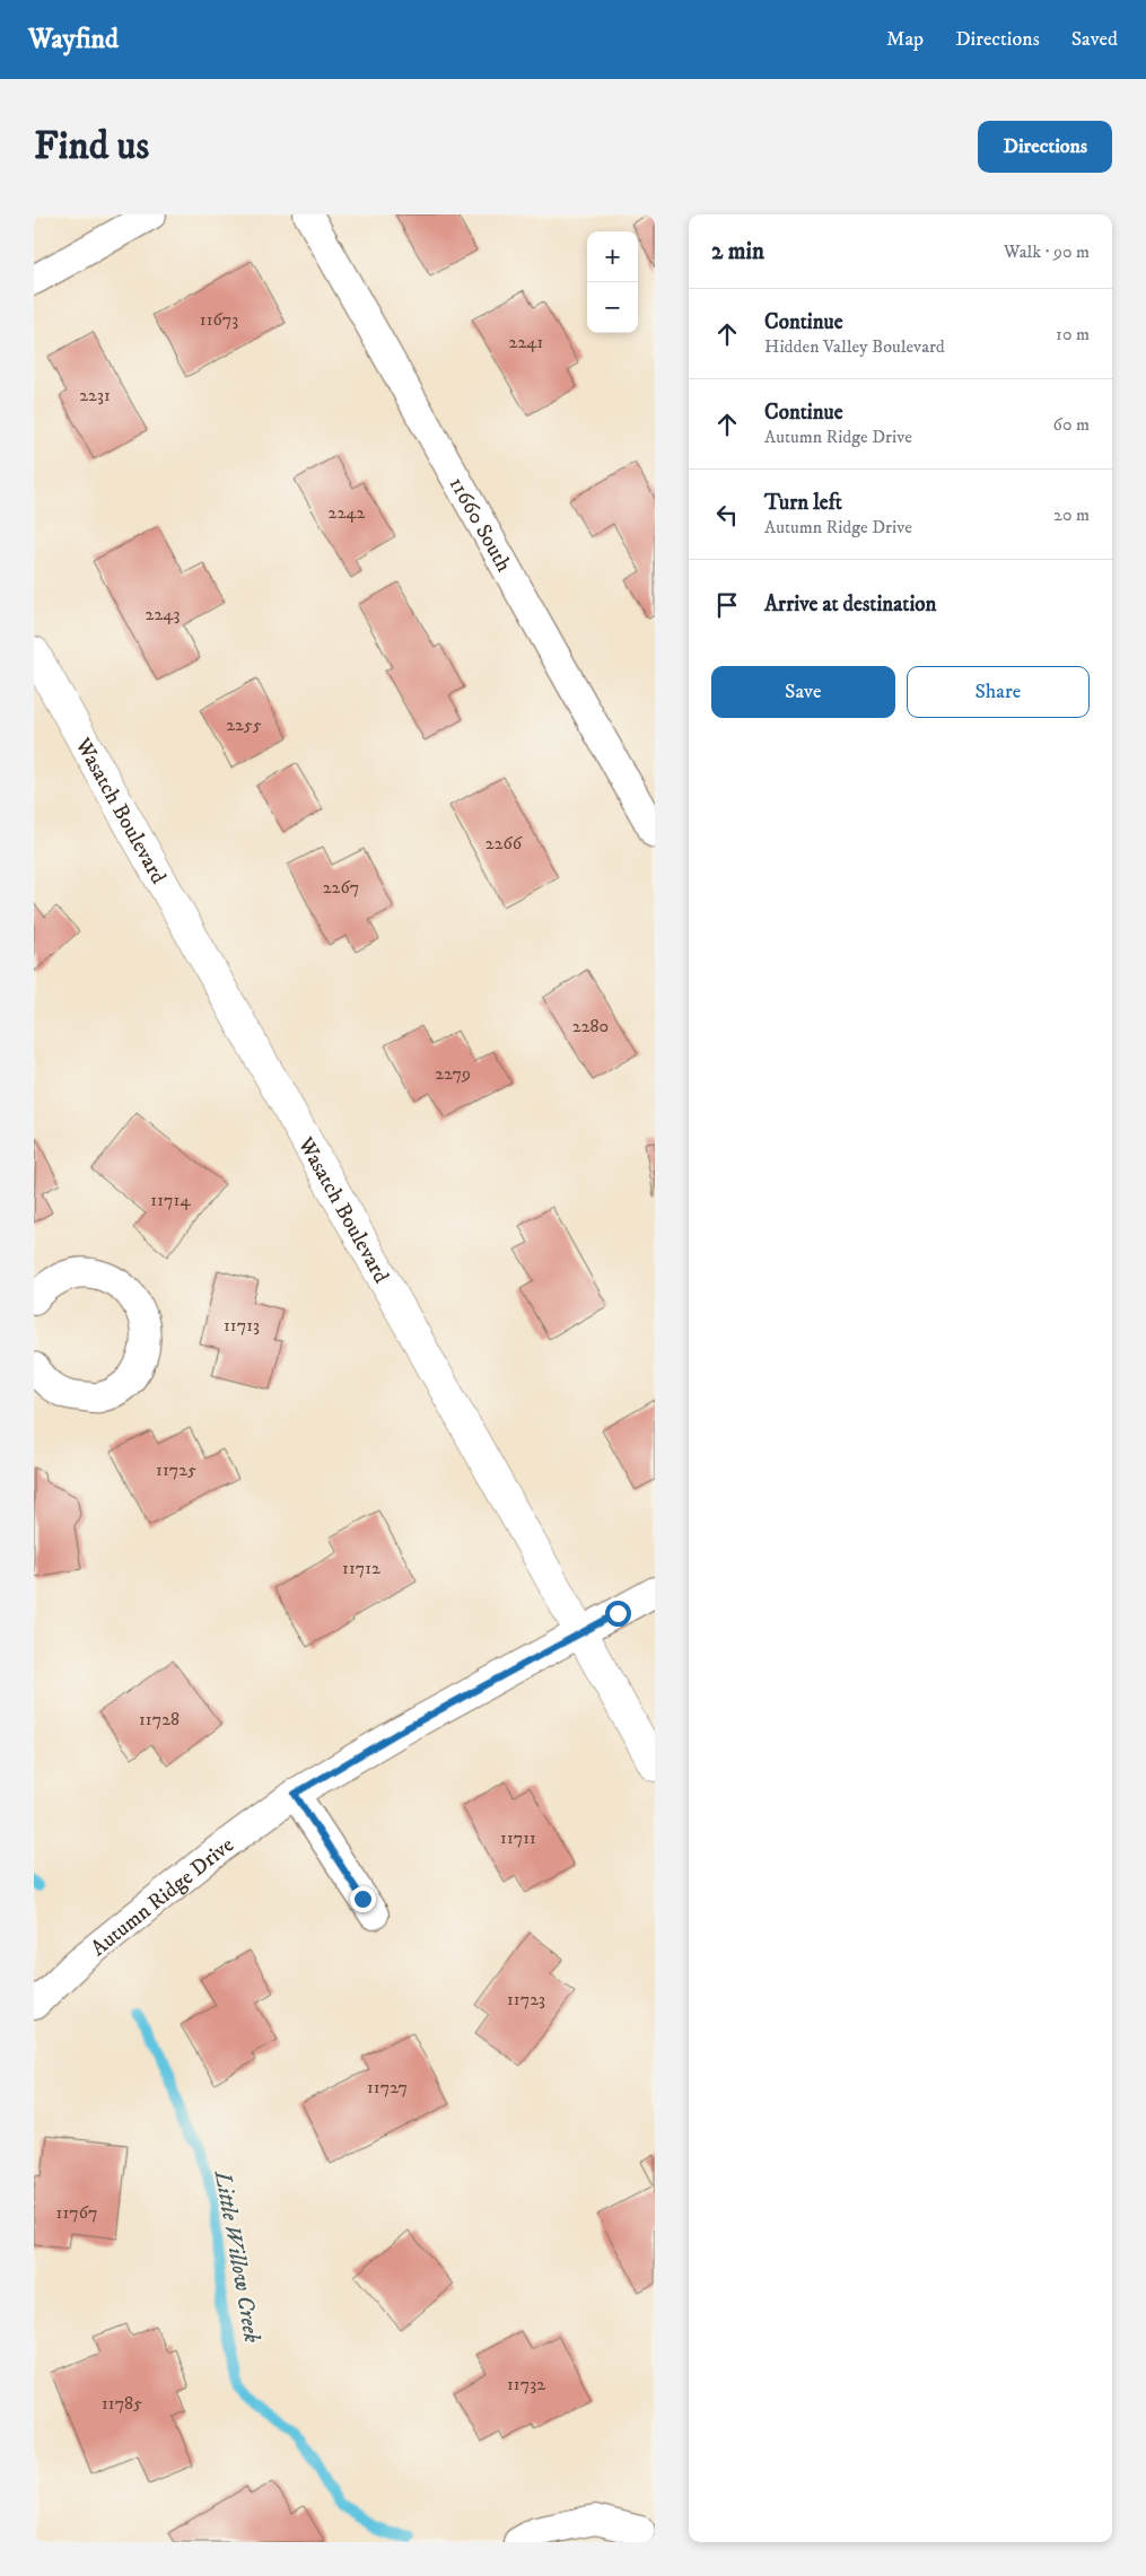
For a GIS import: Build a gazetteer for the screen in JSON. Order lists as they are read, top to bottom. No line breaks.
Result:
{"streets":{"main road":["Wasatch Boulevard"],"street":["11660 South","Autumn Ridge Drive"]},"crossings":[["Wasatch Boulevard","Autumn Ridge Drive"]],"water":["Little Willow Creek"],"house_numbers":["11673","2241","2231","2242","2243","2255","2266","2267","2280","2279","11714","11713","11725","11712","11728","11711","11723","11727","11767","11732","11785"],"page":{"header":"Wayfind","nav":["Map","Directions","Saved"],"buttons":["Directions",["Save","Share"]],"title":"Find us","heading":["2 min","Walk · 90 m"],"map_buttons":["+","−"],"list":[["Continue","Hidden Valley Boulevard","10 m"],["Continue","Autumn Ridge Drive","60 m"],["Turn left","Autumn Ridge Drive","20 m"],"Arrive at destination"]}}
